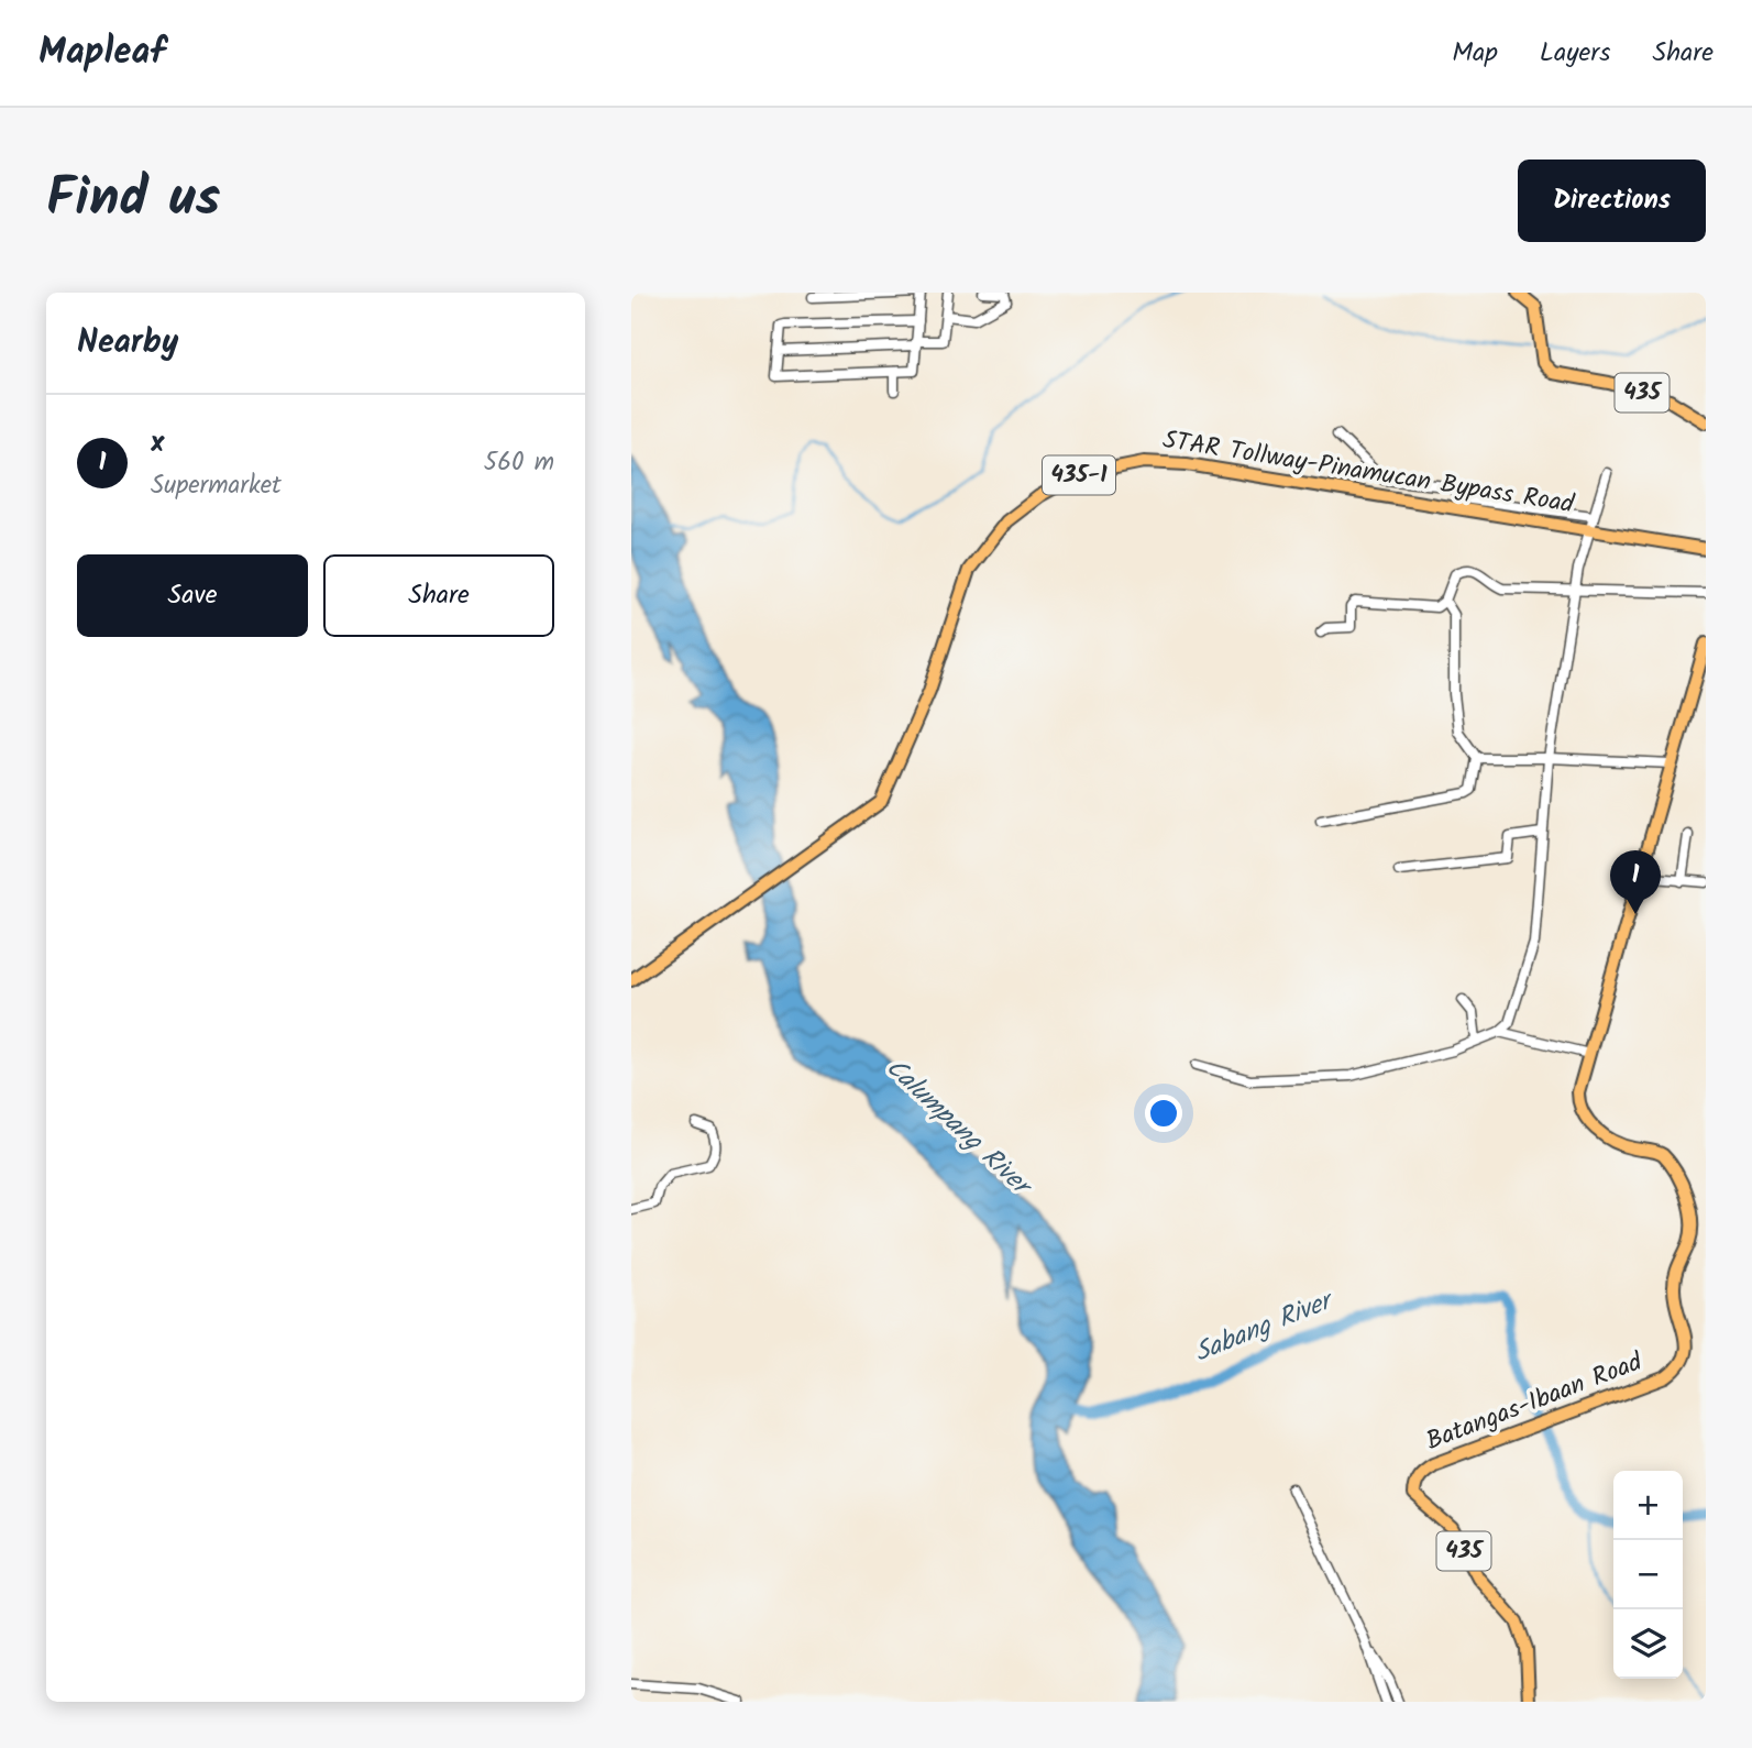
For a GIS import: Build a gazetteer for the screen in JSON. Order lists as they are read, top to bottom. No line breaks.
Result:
{"streets":{"main road":["435","STAR Tollway-Pinamucan Bypass Road","435-1","Batangas-Ibaan Road"]},"water":["Calumpang River","Sabang River"],"page":{"header":"Mapleaf","nav":["Map","Layers","Share"],"title":"Find us","buttons":["Directions",["Save","Share"]],"heading":"Nearby","list":[{"mark":"1","name":"x","note":"Supermarket","value":"560 m"}],"pins":"1","map_buttons":["+","−"]}}
